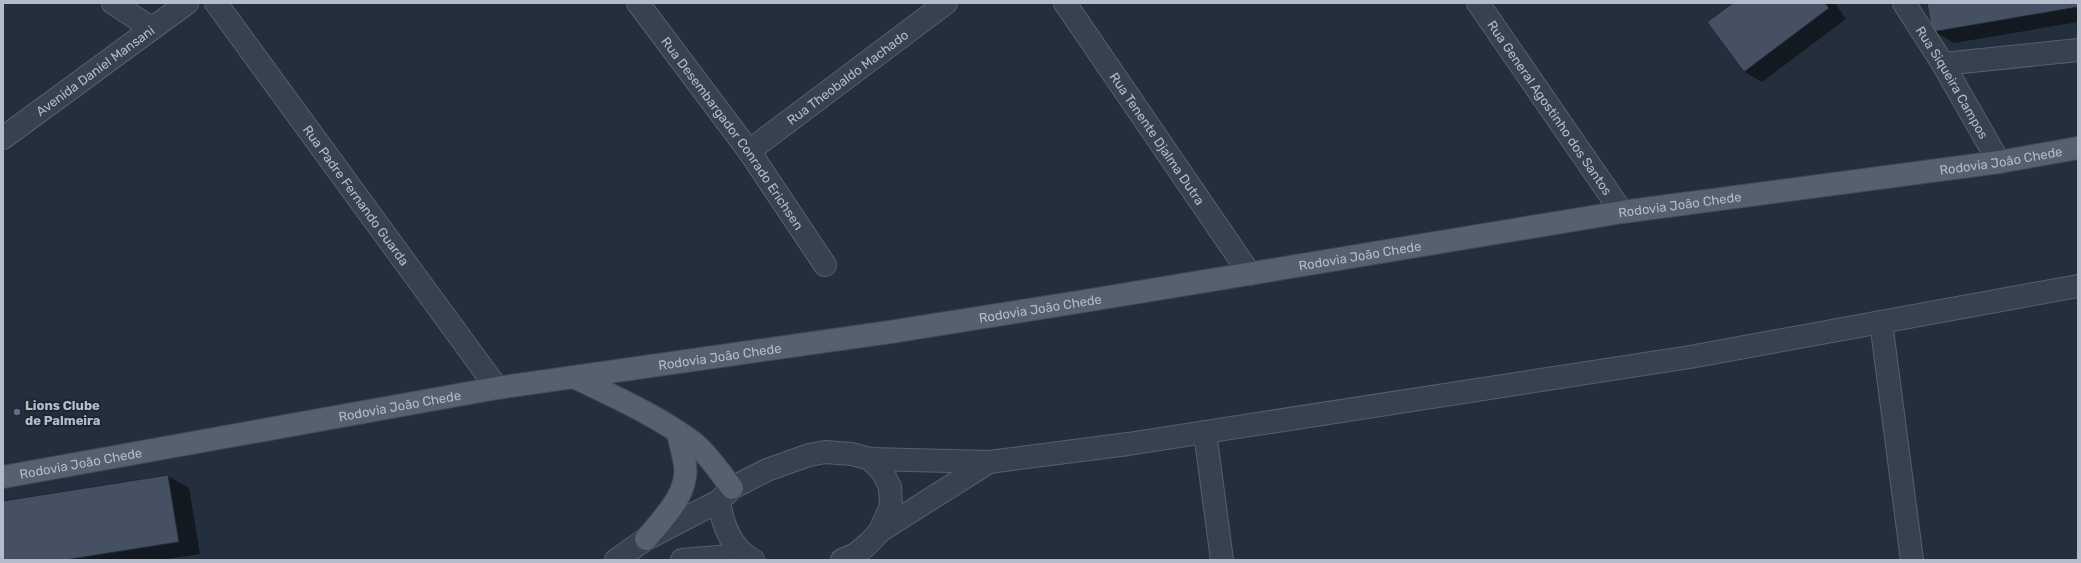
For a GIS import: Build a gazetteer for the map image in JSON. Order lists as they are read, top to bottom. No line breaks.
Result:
{"streets":{"main road":["Rodovia João Chede"],"street":["Avenida Daniel Mansani","Rua Theobaldo Machado","Rua Siqueira Campos","Rua General Agostinho dos Santos","Rua Desembargador Conrado Erichsen","Rua Tenente Djalma Dutra","Rua Padre Fernando Guarda"]},"crossings":[["Rua Theobaldo Machado","Rua Desembargador Conrado Erichsen"],["Rua Siqueira Campos","Rodovia João Chede"],["Rua General Agostinho dos Santos","Rodovia João Chede"],["Rua Tenente Djalma Dutra","Rodovia João Chede"],["Rodovia João Chede","Rua Padre Fernando Guarda"]],"places":["Lions Clube de Palmeira"]}
